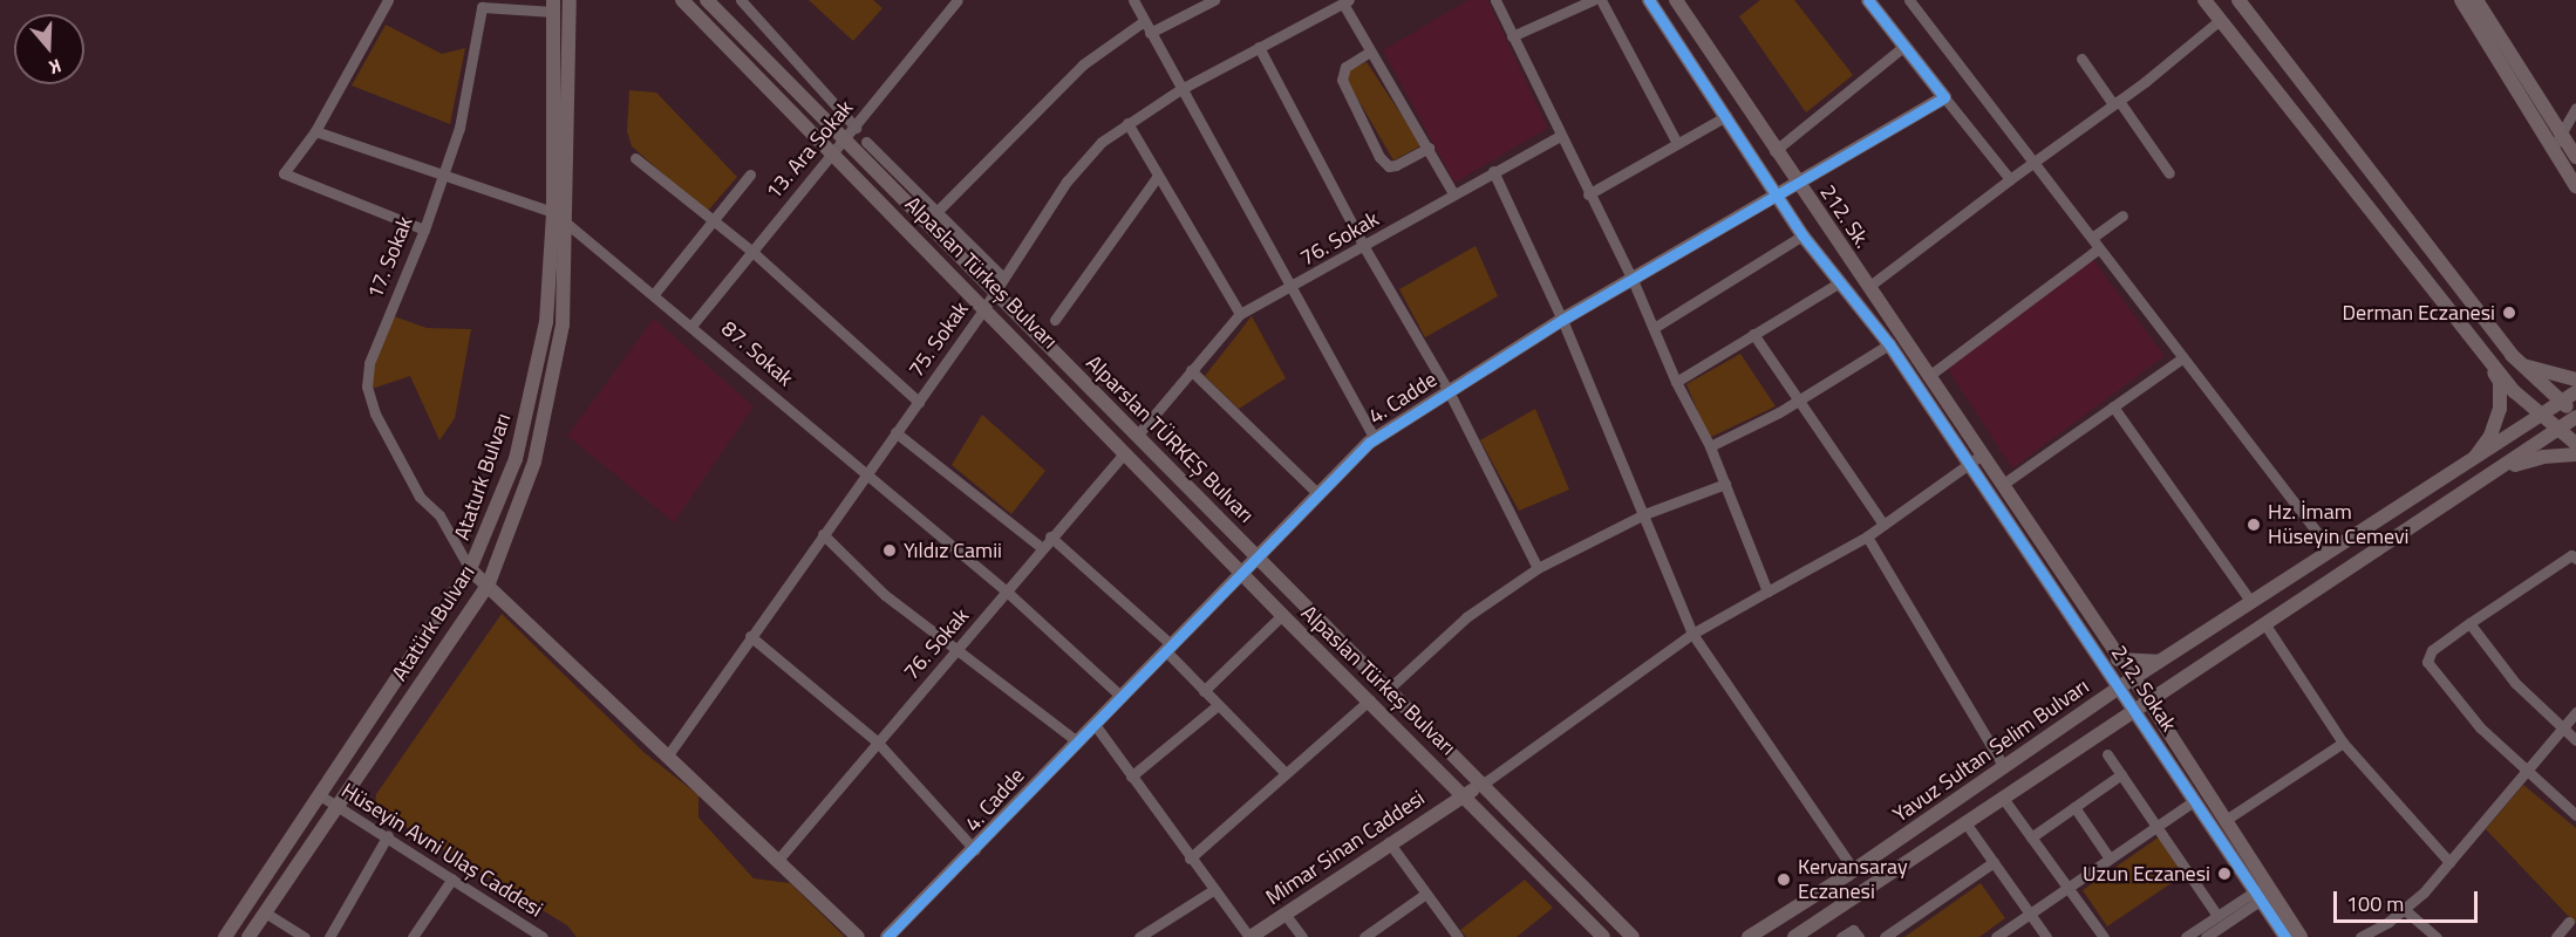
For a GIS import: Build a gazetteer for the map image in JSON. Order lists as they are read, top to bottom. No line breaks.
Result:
{"streets":{"main road":["212. Sk.","Alpaslan Türkeş Bulvarı","4. Cadde","Alparslan TÜRKEŞ Bulvarı","Ataturk Bulvarı","Atatürk Bulvarı","212. Sokak","Yavuz Sultan Selim Bulvarı","Mimar Sinan Caddesi"],"street":["13. Ara Sokak","76. Sokak","17. Sokak","75. Sokak","87. Sokak","Hüseyin Avni Ulaş Caddesi"]},"crossings":[["13. Ara Sokak","Alpaslan Türkeş Bulvarı"],["13. Ara Sokak","87. Sokak"],["13. Ara Sokak","Alparslan TÜRKEŞ Bulvarı"],["212. Sk.","4. Cadde"],["212. Sk.","212. Sokak"],["212. Sk.","Yavuz Sultan Selim Bulvarı"],["76. Sokak","Alpaslan Türkeş Bulvarı"],["76. Sokak","87. Sokak"],["76. Sokak","Alparslan TÜRKEŞ Bulvarı"],["17. Sokak","87. Sokak"],["17. Sokak","Ataturk Bulvarı"],["Alpaslan Türkeş Bulvarı","75. Sokak"],["Alpaslan Türkeş Bulvarı","4. Cadde"],["Alpaslan Türkeş Bulvarı","Mimar Sinan Caddesi"],["75. Sokak","87. Sokak"],["75. Sokak","Alparslan TÜRKEŞ Bulvarı"],["87. Sokak","4. Cadde"],["87. Sokak","Ataturk Bulvarı"],["87. Sokak","Atatürk Bulvarı"],["4. Cadde","Alparslan TÜRKEŞ Bulvarı"],["4. Cadde","212. Sokak"],["Alparslan TÜRKEŞ Bulvarı","Mimar Sinan Caddesi"],["Ataturk Bulvarı","Hüseyin Avni Ulaş Caddesi"],["Atatürk Bulvarı","Hüseyin Avni Ulaş Caddesi"],["212. Sokak","Yavuz Sultan Selim Bulvarı"]],"places":["Derman Eczanesi","Hz. İmam Hüseyin Cemevi","Yıldız Camii","Uzun Eczanesi","Kervansaray Eczanesi"],"scale_bar":"100 m","north":"bottom"}
